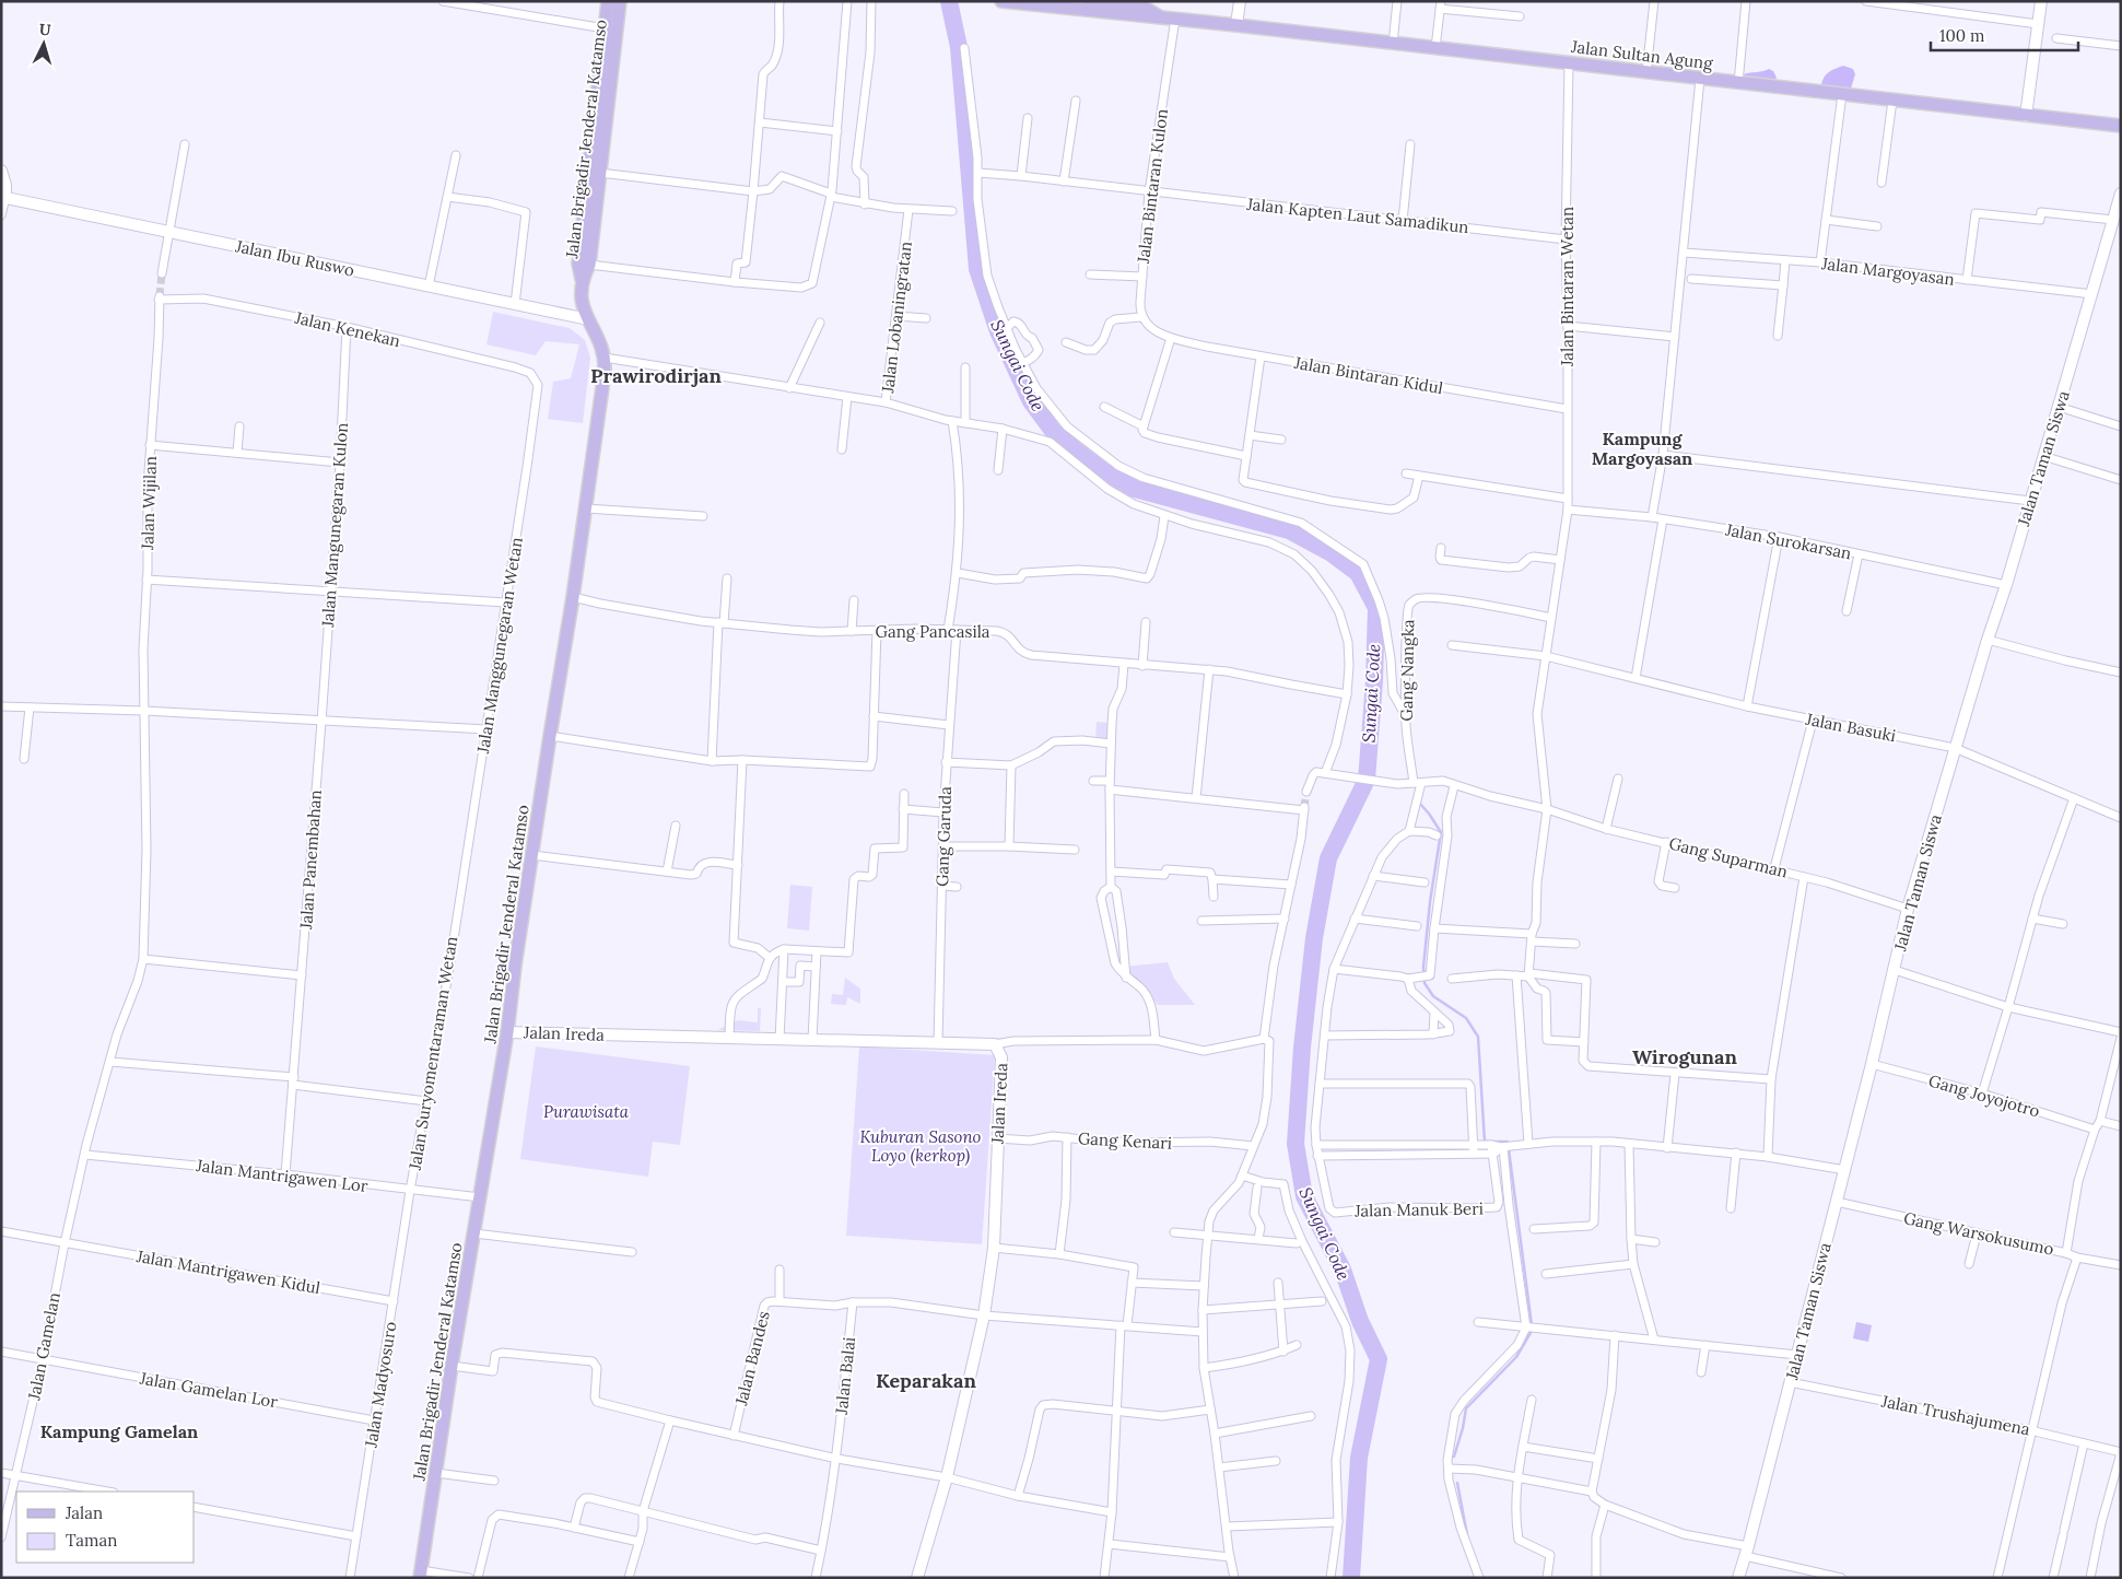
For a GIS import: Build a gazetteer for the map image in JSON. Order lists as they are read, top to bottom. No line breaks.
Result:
{"streets":{"main road":["Jalan Sultan Agung","Jalan Brigadir Jenderal Katamso"],"street":["Jalan Bintaran Kulon","Jalan Kapten Laut Samadikun","Jalan Ibu Ruswo","Jalan Margoyasan","Jalan Bintaran Wetan","Jalan Lobaningratan","Jalan Kenekan","Jalan Bintaran Kidul","Jalan Taman Siswa","Jalan Wijilan","Jalan Mangunegaran Kulon","Jalan Surokarsan","Gang Pancasila","Jalan Manggunegaran Wetan","Gang Nangka","Jalan Basuki","Gang Garuda","Gang Suparman","Jalan Panembahan","Jalan Ireda","Jalan Suryomentaraman Wetan","Gang Joyojotro","Gang Kenari","Jalan Mantrigawen Lor","Jalan Manuk Beri","Gang Warsokusumo","Jalan Mantrigawen Kidul","Jalan Gamelan","Jalan Bandes","Jalan Balai","Jalan Madyosuro","Jalan Gamelan Lor","Jalan Trushajumena"]},"crossings":[["Jalan Sultan Agung","Jalan Bintaran Kulon"],["Jalan Sultan Agung","Jalan Bintaran Wetan"],["Jalan Brigadir Jenderal Katamso","Jalan Ibu Ruswo"],["Jalan Brigadir Jenderal Katamso","Jalan Lobaningratan"],["Jalan Brigadir Jenderal Katamso","Gang Pancasila"],["Jalan Brigadir Jenderal Katamso","Jalan Ireda"],["Jalan Brigadir Jenderal Katamso","Jalan Mantrigawen Lor"],["Jalan Bintaran Kulon","Jalan Kapten Laut Samadikun"],["Jalan Kapten Laut Samadikun","Jalan Bintaran Wetan"],["Jalan Margoyasan","Jalan Taman Siswa"],["Jalan Bintaran Wetan","Jalan Bintaran Kidul"],["Jalan Bintaran Wetan","Jalan Surokarsan"],["Jalan Bintaran Wetan","Gang Nangka"],["Jalan Bintaran Wetan","Jalan Basuki"],["Jalan Bintaran Wetan","Gang Suparman"],["Jalan Kenekan","Jalan Wijilan"],["Jalan Kenekan","Jalan Mangunegaran Kulon"],["Jalan Kenekan","Jalan Manggunegaran Wetan"],["Jalan Taman Siswa","Jalan Surokarsan"],["Jalan Taman Siswa","Jalan Basuki"],["Jalan Taman Siswa","Gang Suparman"],["Jalan Taman Siswa","Gang Joyojotro"],["Jalan Taman Siswa","Gang Warsokusumo"],["Jalan Taman Siswa","Jalan Trushajumena"],["Jalan Wijilan","Jalan Gamelan"],["Jalan Mangunegaran Kulon","Jalan Panembahan"],["Gang Pancasila","Gang Garuda"],["Jalan Manggunegaran Wetan","Jalan Suryomentaraman Wetan"],["Gang Garuda","Jalan Ireda"],["Jalan Panembahan","Jalan Mantrigawen Lor"],["Jalan Ireda","Gang Kenari"],["Jalan Suryomentaraman Wetan","Jalan Mantrigawen Lor"],["Jalan Suryomentaraman Wetan","Jalan Madyosuro"],["Jalan Mantrigawen Lor","Jalan Gamelan"],["Jalan Mantrigawen Lor","Jalan Madyosuro"],["Jalan Mantrigawen Kidul","Jalan Gamelan"],["Jalan Mantrigawen Kidul","Jalan Madyosuro"],["Jalan Gamelan","Jalan Gamelan Lor"],["Jalan Bandes","Jalan Balai"],["Jalan Madyosuro","Jalan Gamelan Lor"]],"districts":["Prawirodirjan","Kampung Margoyasan","Wirogunan","Keparakan","Kampung Gamelan"],"water":["Sungai Code"],"parks":["Purawisata","Kuburan Sasono Loyo (kerkop)"],"legend":["Jalan","Taman"],"scale_bar":"100 m","north":"top"}
